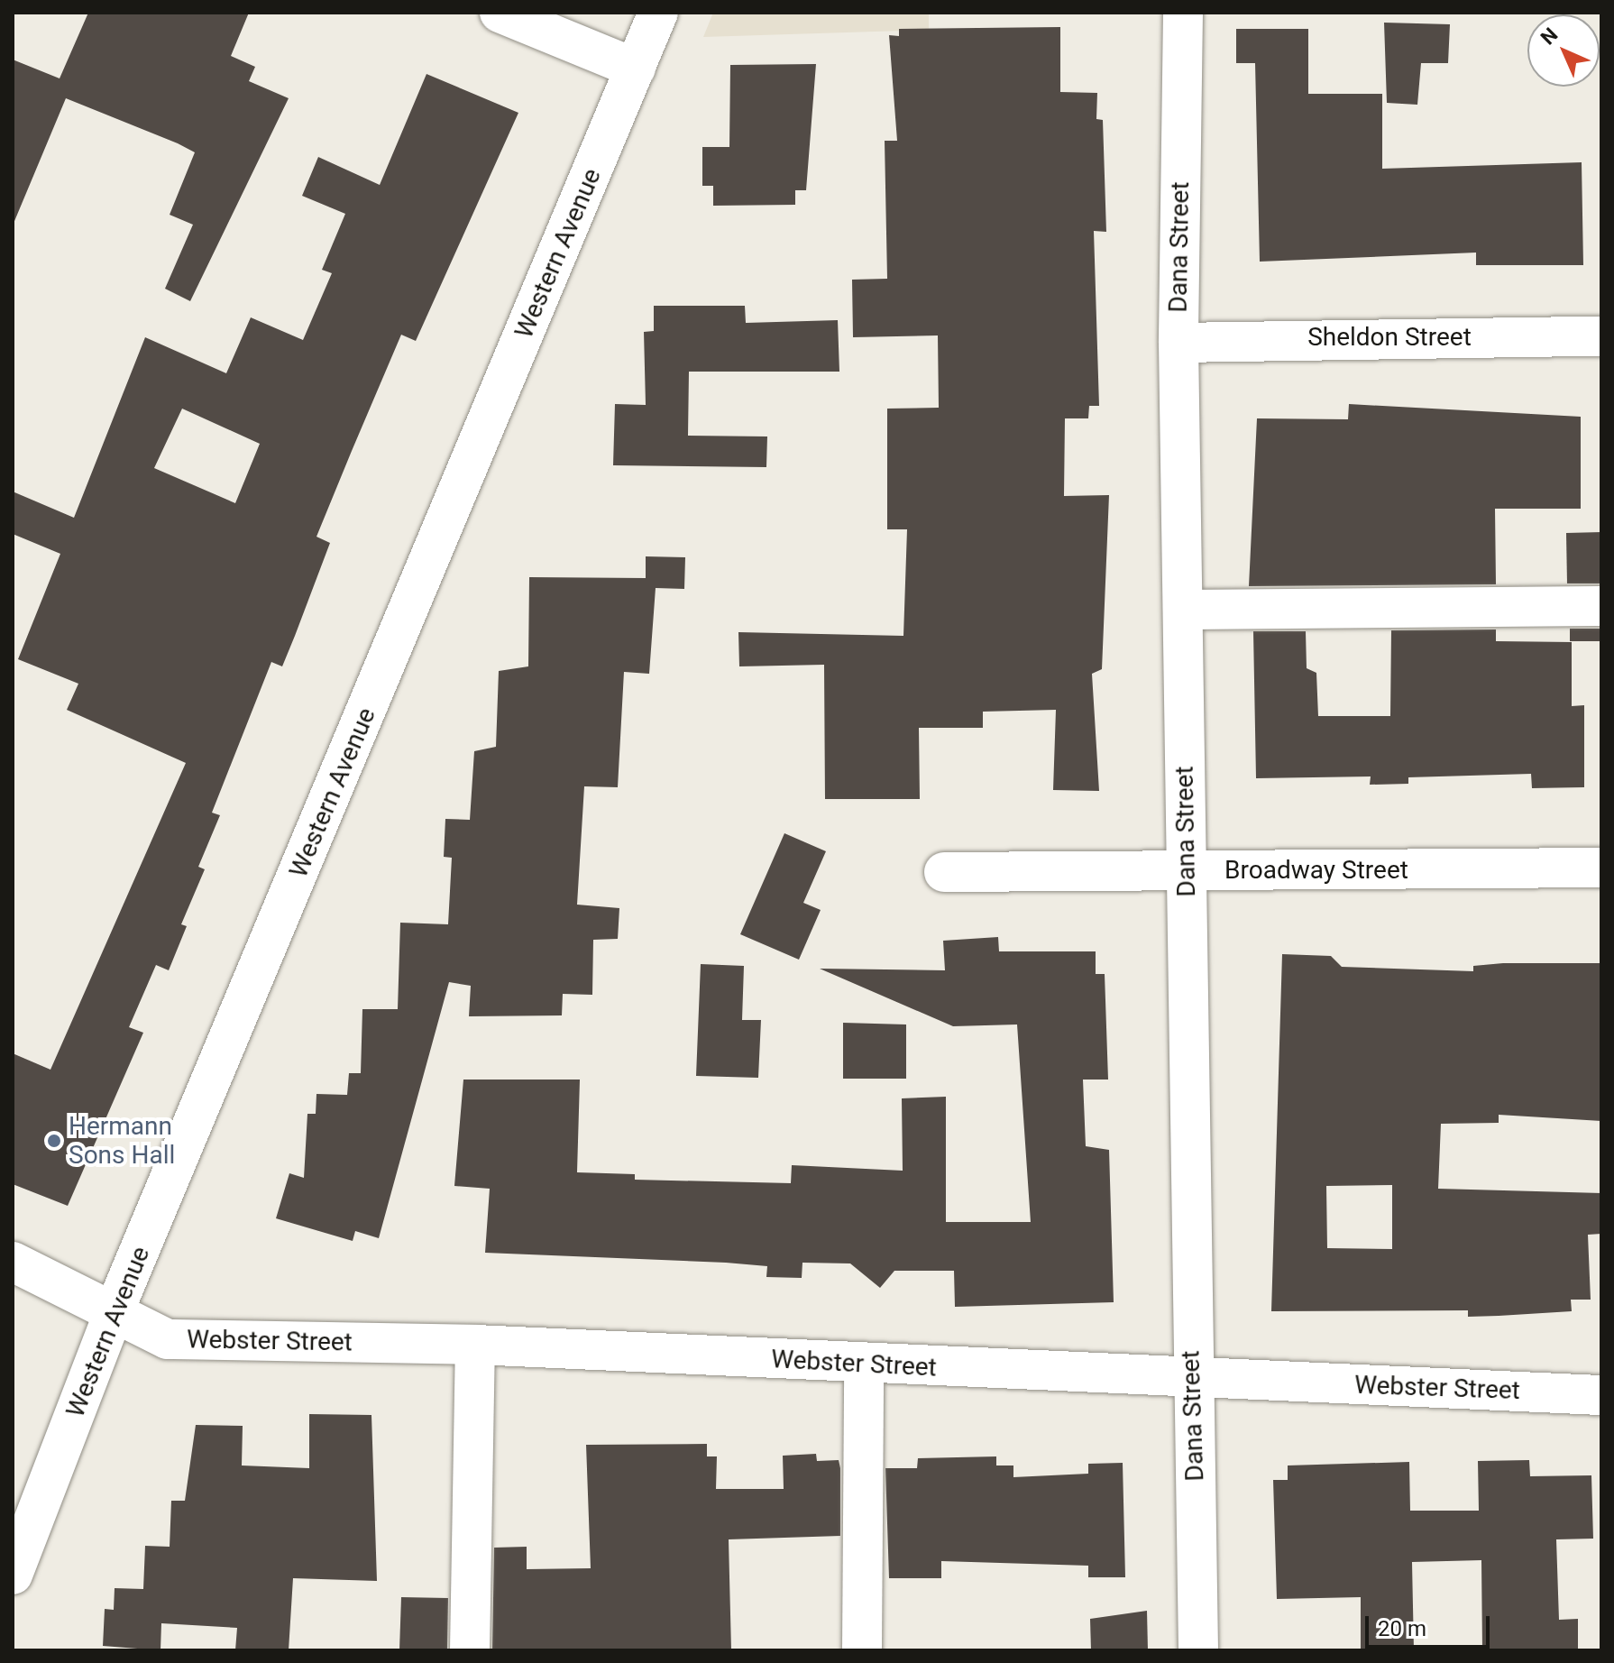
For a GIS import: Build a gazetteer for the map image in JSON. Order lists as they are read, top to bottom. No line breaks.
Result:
{"streets":{"street":["Dana Street","Western Avenue","Sheldon Street","Broadway Street","Webster Street"]},"crossings":[["Dana Street","Sheldon Street"],["Dana Street","Broadway Street"],["Dana Street","Webster Street"],["Western Avenue","Webster Street"]],"places":["Hermann Sons Hall"],"scale_bar":"20 m","north":"top left"}
